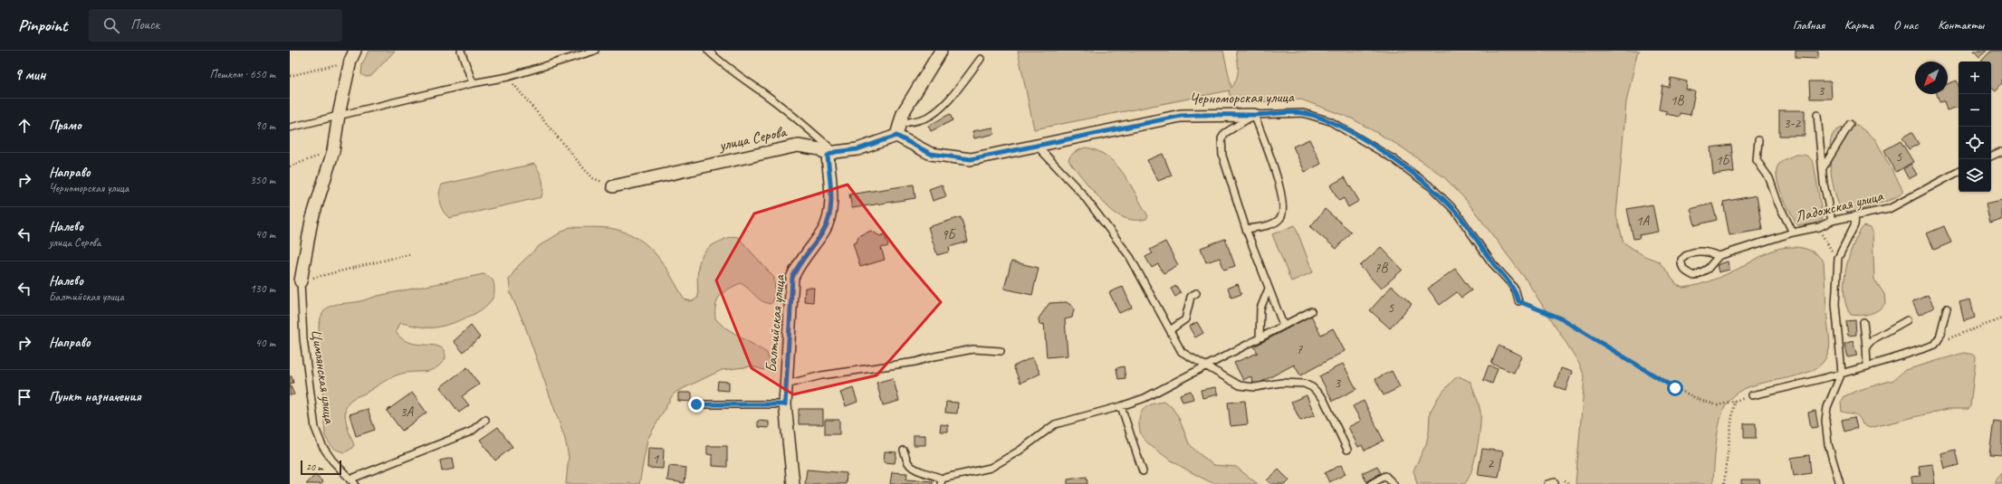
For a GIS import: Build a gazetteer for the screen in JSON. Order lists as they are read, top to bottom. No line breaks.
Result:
{"streets":{"street":["Черноморская улица","улица Серова","Балтийская улица"],"lane":["Ладожская улица","Цимлянская улица"]},"crossings":[["улица Серова","Балтийская улица"]],"house_numbers":["3","1В","3-2","5","1Б","1А","9Б","7В","5","7","3","3А","1","2"],"scale_bar":"20 m","north":"bottom left","page":{"header":"Pinpoint","search":"Поиск","nav":["Главная","Карта","О нас","Контакты"],"heading":["9 мин","Пешком · 650 m"],"map_buttons":["+","−"],"list":[["Прямо","90 m"],["Направо","Черноморская улица","350 m"],["Налево","улица Серова","40 m"],["Налево","Балтийская улица","130 m"],["Направо","40 m"],"Пункт назначения"],"scale":"20 m"}}
